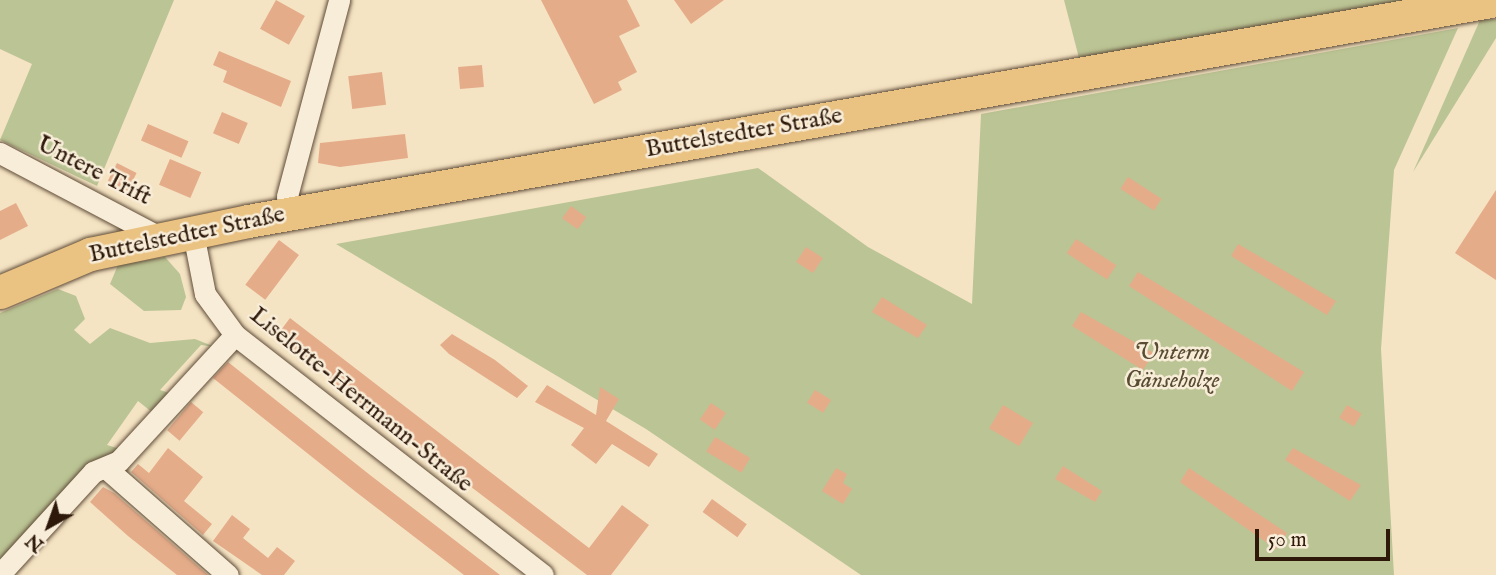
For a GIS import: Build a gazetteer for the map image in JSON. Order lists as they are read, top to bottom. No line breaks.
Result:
{"streets":{"main road":["Buttelstedter Straße"],"street":["Untere Trift","Liselotte-Herrmann-Straße"]},"crossings":[["Buttelstedter Straße","Untere Trift"],["Buttelstedter Straße","Liselotte-Herrmann-Straße"],["Untere Trift","Liselotte-Herrmann-Straße"]],"parks":["Unterm Gänseholze"],"scale_bar":"50 m","north":"bottom left"}
